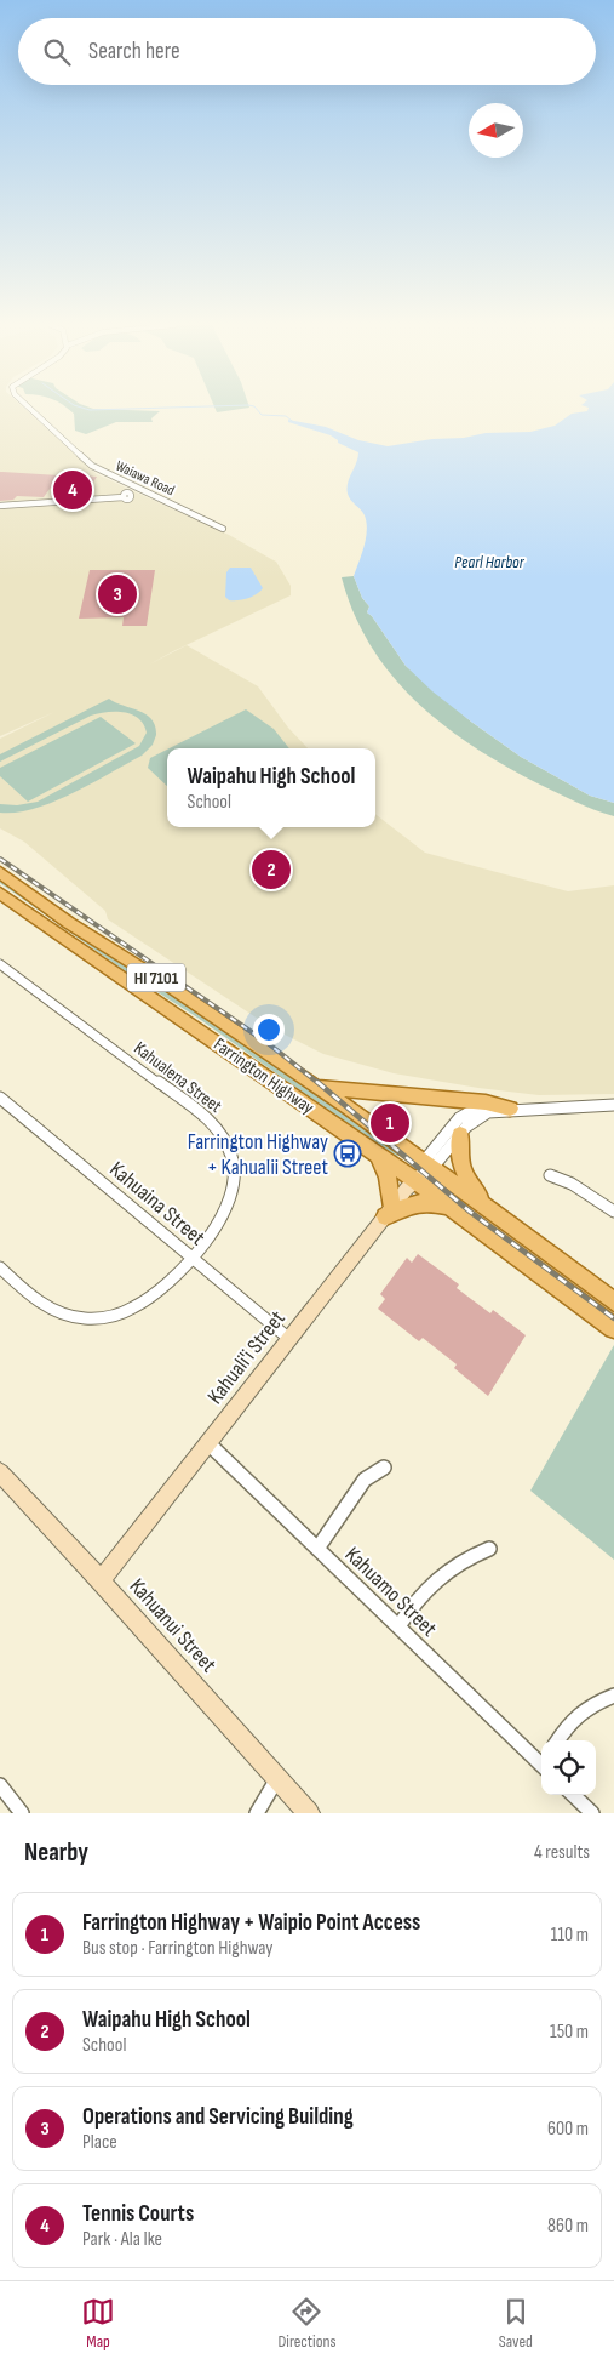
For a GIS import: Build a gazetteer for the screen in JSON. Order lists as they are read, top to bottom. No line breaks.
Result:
{"streets":{"main road":["HI 7101","Farrington Highway"],"street":["Waiawa Road","Kahualena Street","Kahuaina Street","Kahuali'i Street","Kahuamo Street","Kahuanui Street"]},"crossings":[["Farrington Highway","Kahuali'i Street"],["Kahualena Street","Kahuaina Street"],["Kahuaina Street","Kahuali'i Street"],["Kahuali'i Street","Kahuamo Street"],["Kahuali'i Street","Kahuanui Street"]],"water":["Pearl Harbor"],"places":{"bus stop":["Farrington Highway + Kahualii Street"]},"north":"left","page":{"search":"Search here","pins":["4","3","2","1"],"popup":["Waipahu High School","School"],"heading":["Nearby","4 results"],"list":[{"mark":"1","name":"Farrington Highway + Waipio Point Access","note":"Bus stop · Farrington Highway","value":"110 m"},{"mark":"2","name":"Waipahu High School","note":"School","value":"150 m"},{"mark":"3","name":"Operations and Servicing Building","note":"Place","value":"600 m"},{"mark":"4","name":"Tennis Courts","note":"Park · Ala Ike","value":"860 m"}],"nav":["Map","Directions","Saved"]}}
